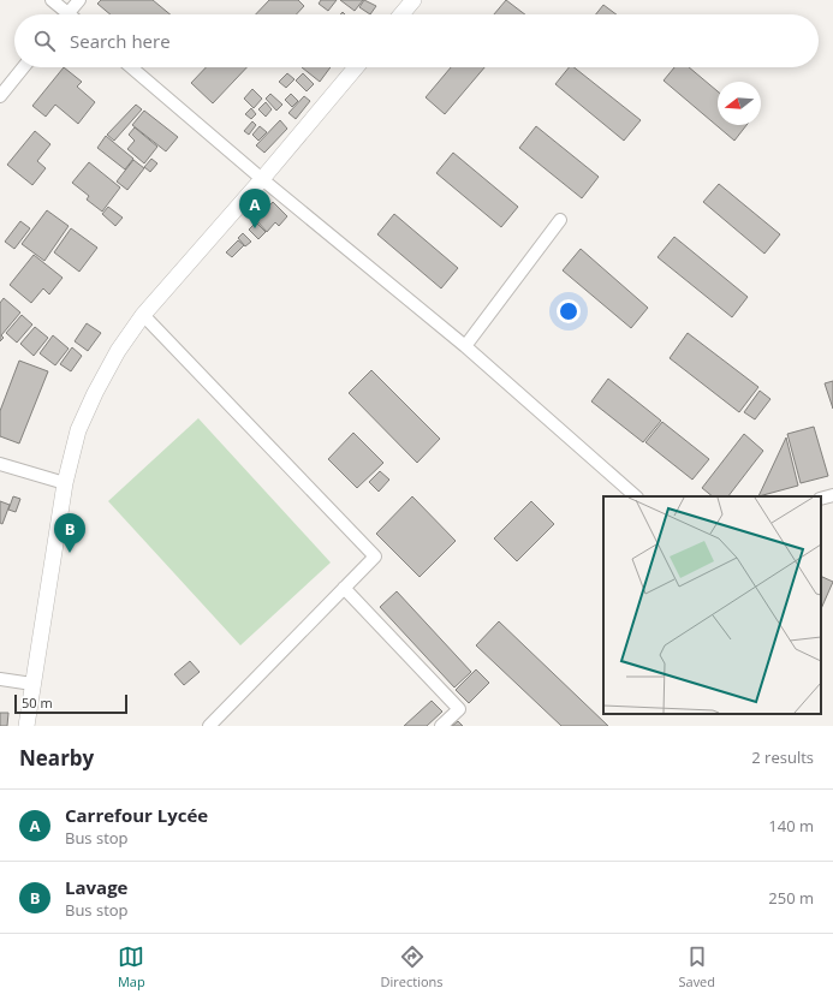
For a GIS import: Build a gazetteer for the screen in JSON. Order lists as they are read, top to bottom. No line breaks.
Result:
{"scale_bar":"50 m","north":"left","page":{"search":"Search here","pins":["A","B"],"scale":"50 m","heading":["Nearby","2 results"],"list":[{"mark":"A","name":"Carrefour Lycée","note":"Bus stop","value":"140 m"},{"mark":"B","name":"Lavage","note":"Bus stop","value":"250 m"}],"nav":["Map","Directions","Saved"]}}
